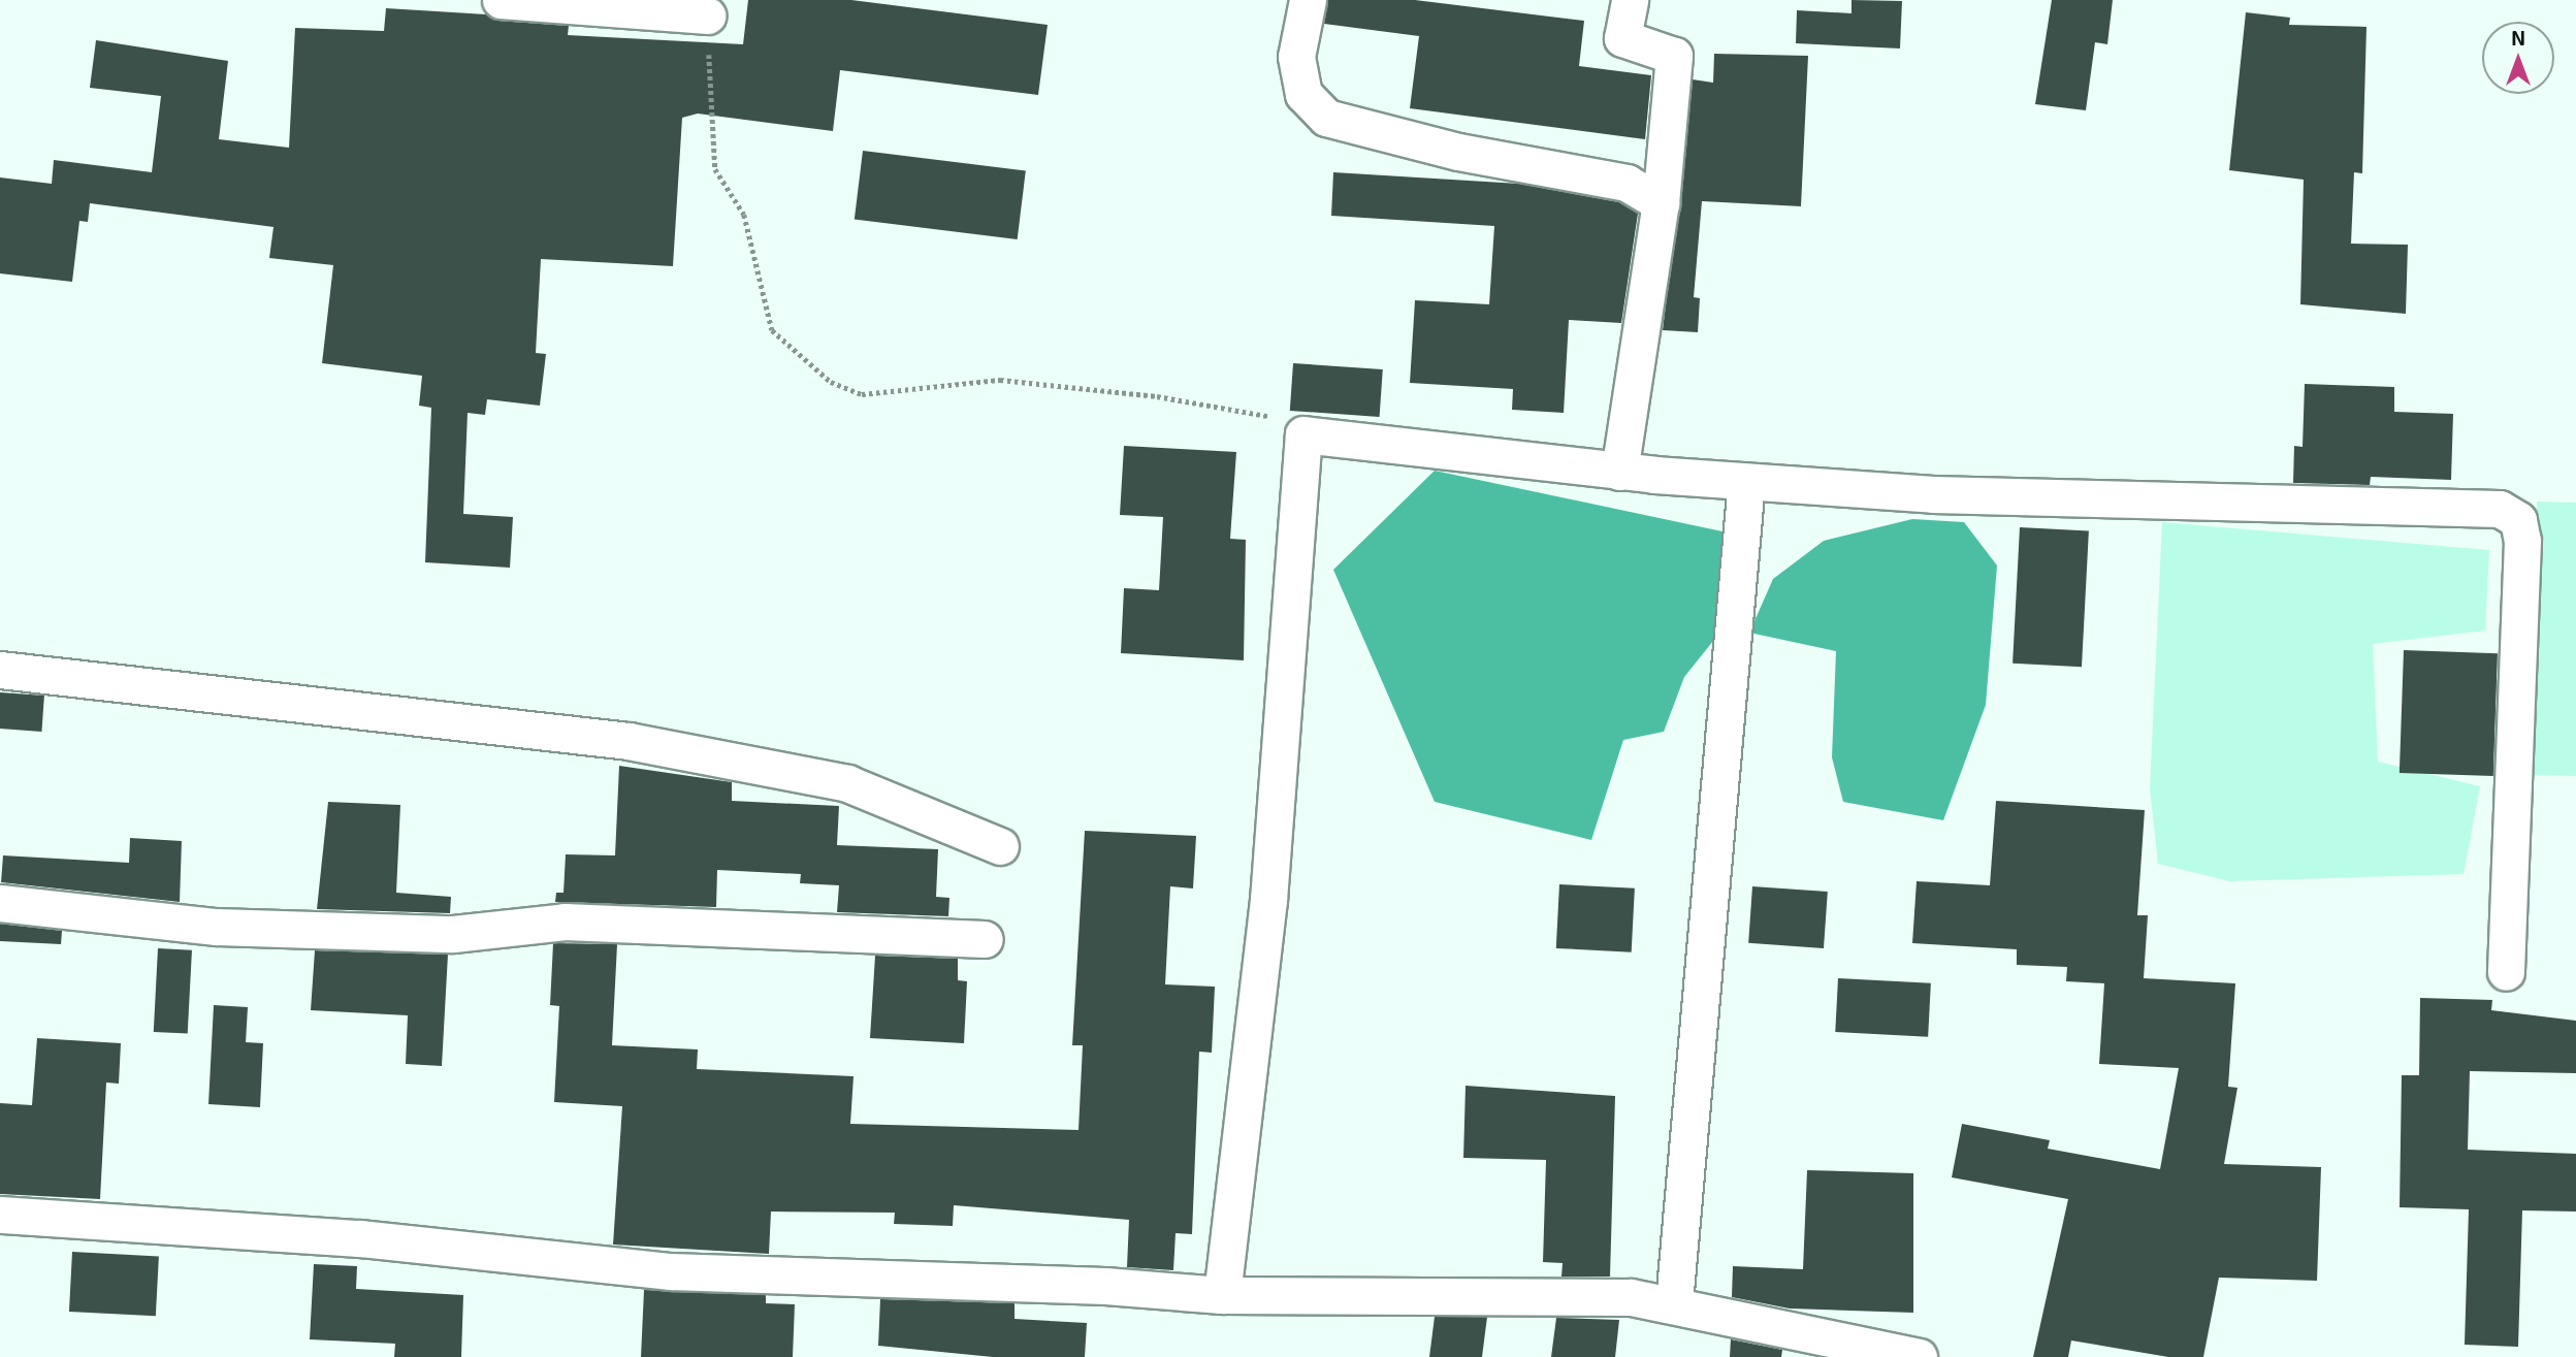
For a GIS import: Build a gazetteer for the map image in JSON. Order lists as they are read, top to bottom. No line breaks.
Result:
{"north":"top"}
